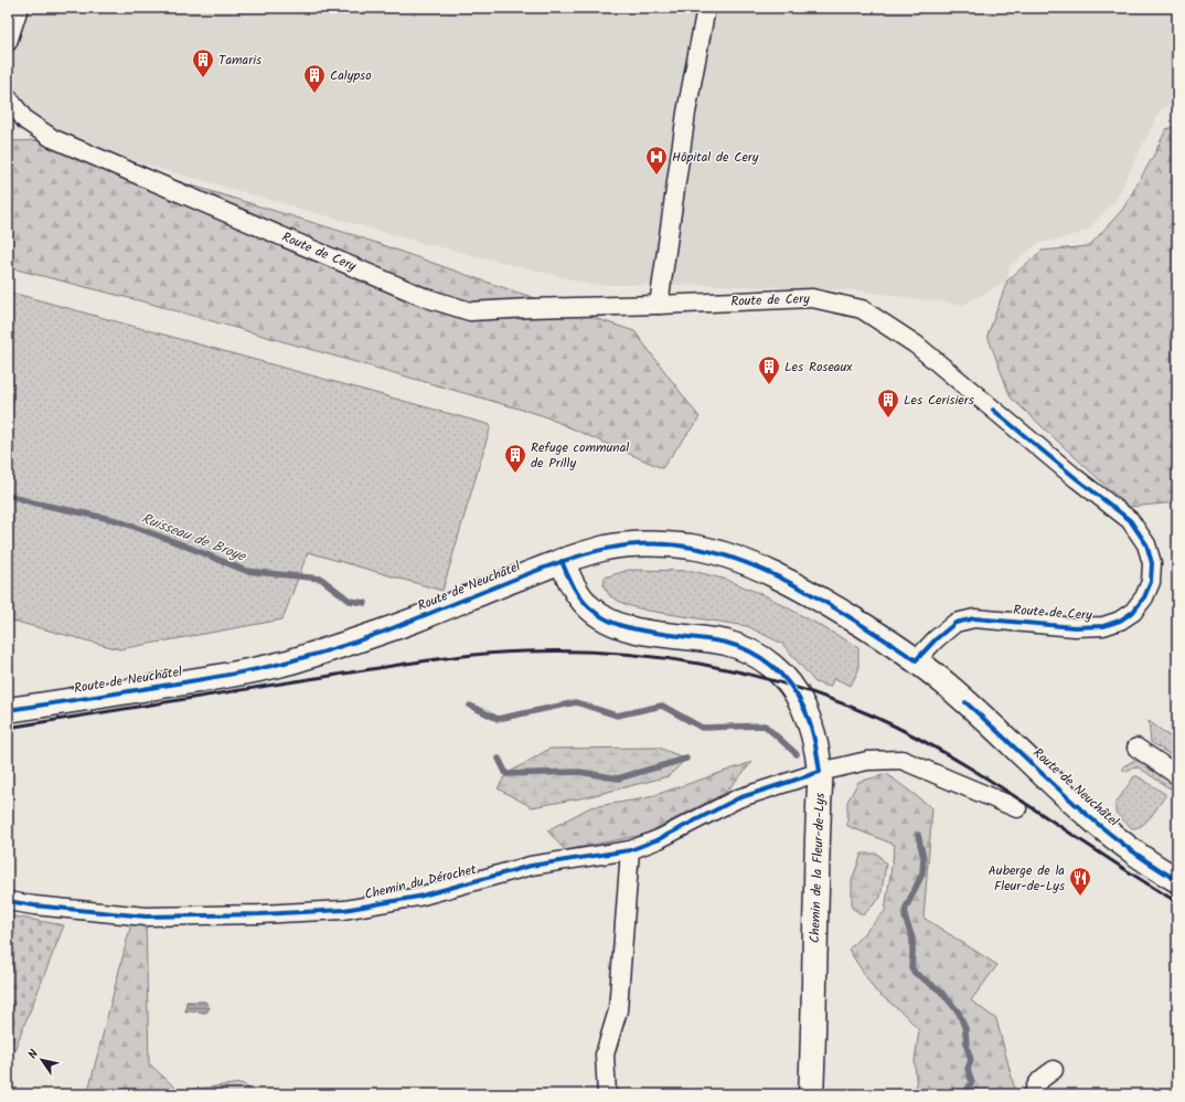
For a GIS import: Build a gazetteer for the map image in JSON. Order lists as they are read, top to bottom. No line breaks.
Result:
{"streets":{"main road":["Route de Neuchâtel","Chemin de la Fleur-de-Lys"],"street":["Route de Cery","Chemin du Dérochet"]},"crossings":[["Route de Cery","Route de Neuchâtel"],["Route de Neuchâtel","Chemin de la Fleur-de-Lys"],["Chemin de la Fleur-de-Lys","Chemin du Dérochet"]],"water":["Ruisseau de Broye"],"places":{"building":["Tamaris","Calypso","Les Roseaux","Les Cerisiers","Refuge communal de Prilly"],"hospital":["Hôpital de Cery"],"restaurant":["Auberge de la Fleur-de-Lys"]},"north":"top left"}
